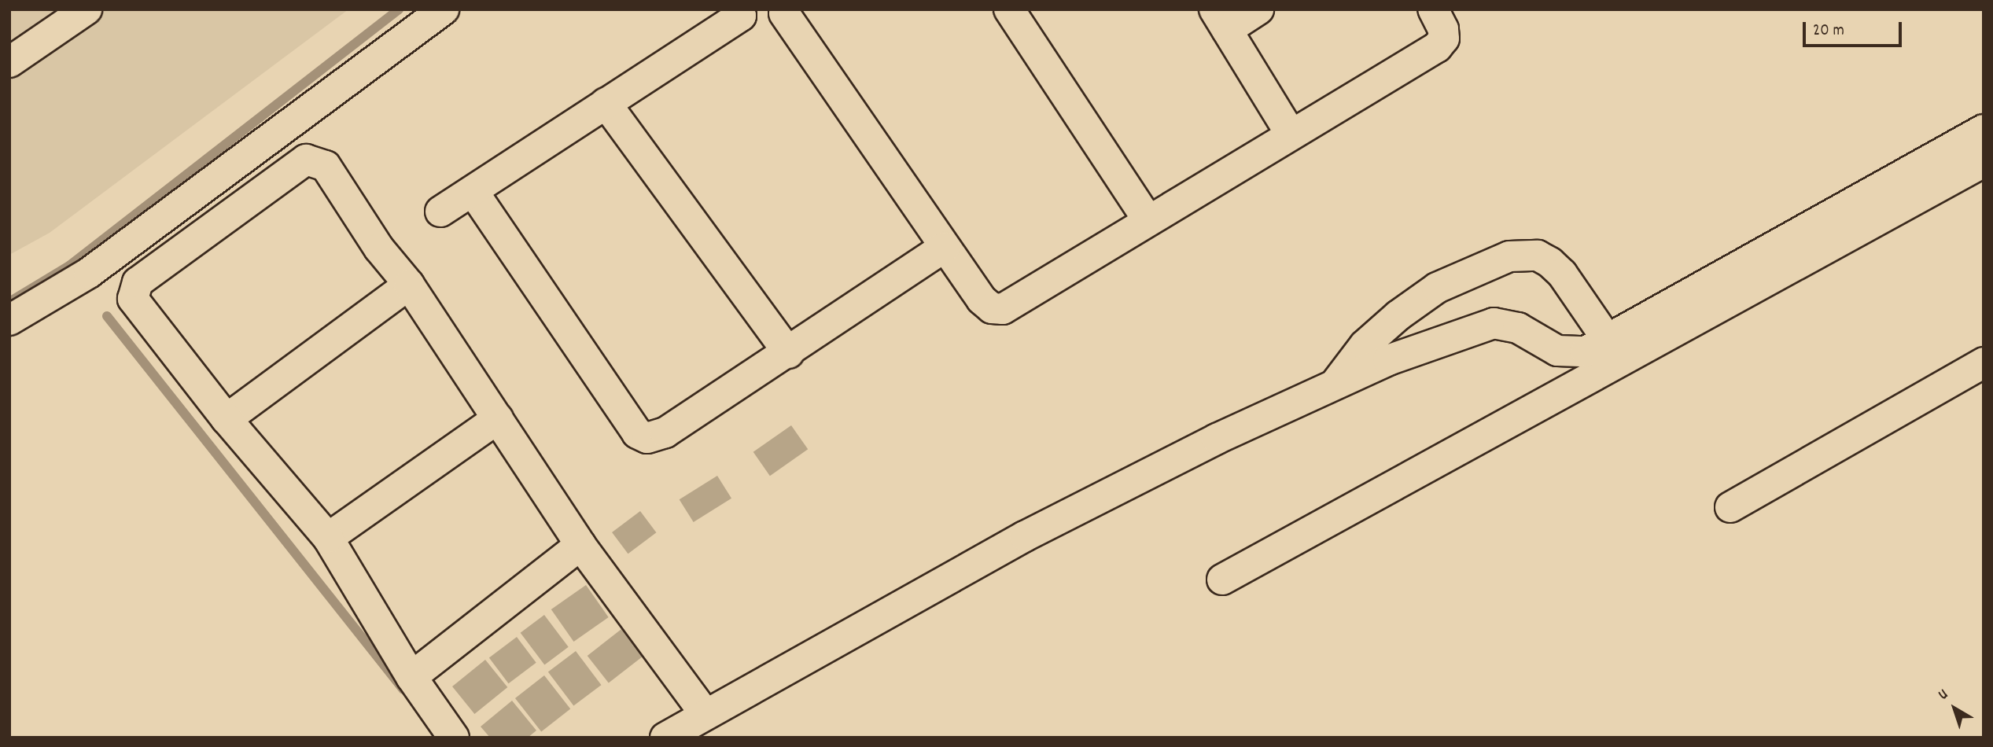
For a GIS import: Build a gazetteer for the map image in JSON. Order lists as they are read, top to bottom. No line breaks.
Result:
{"scale_bar":"20 m","north":"top left"}
